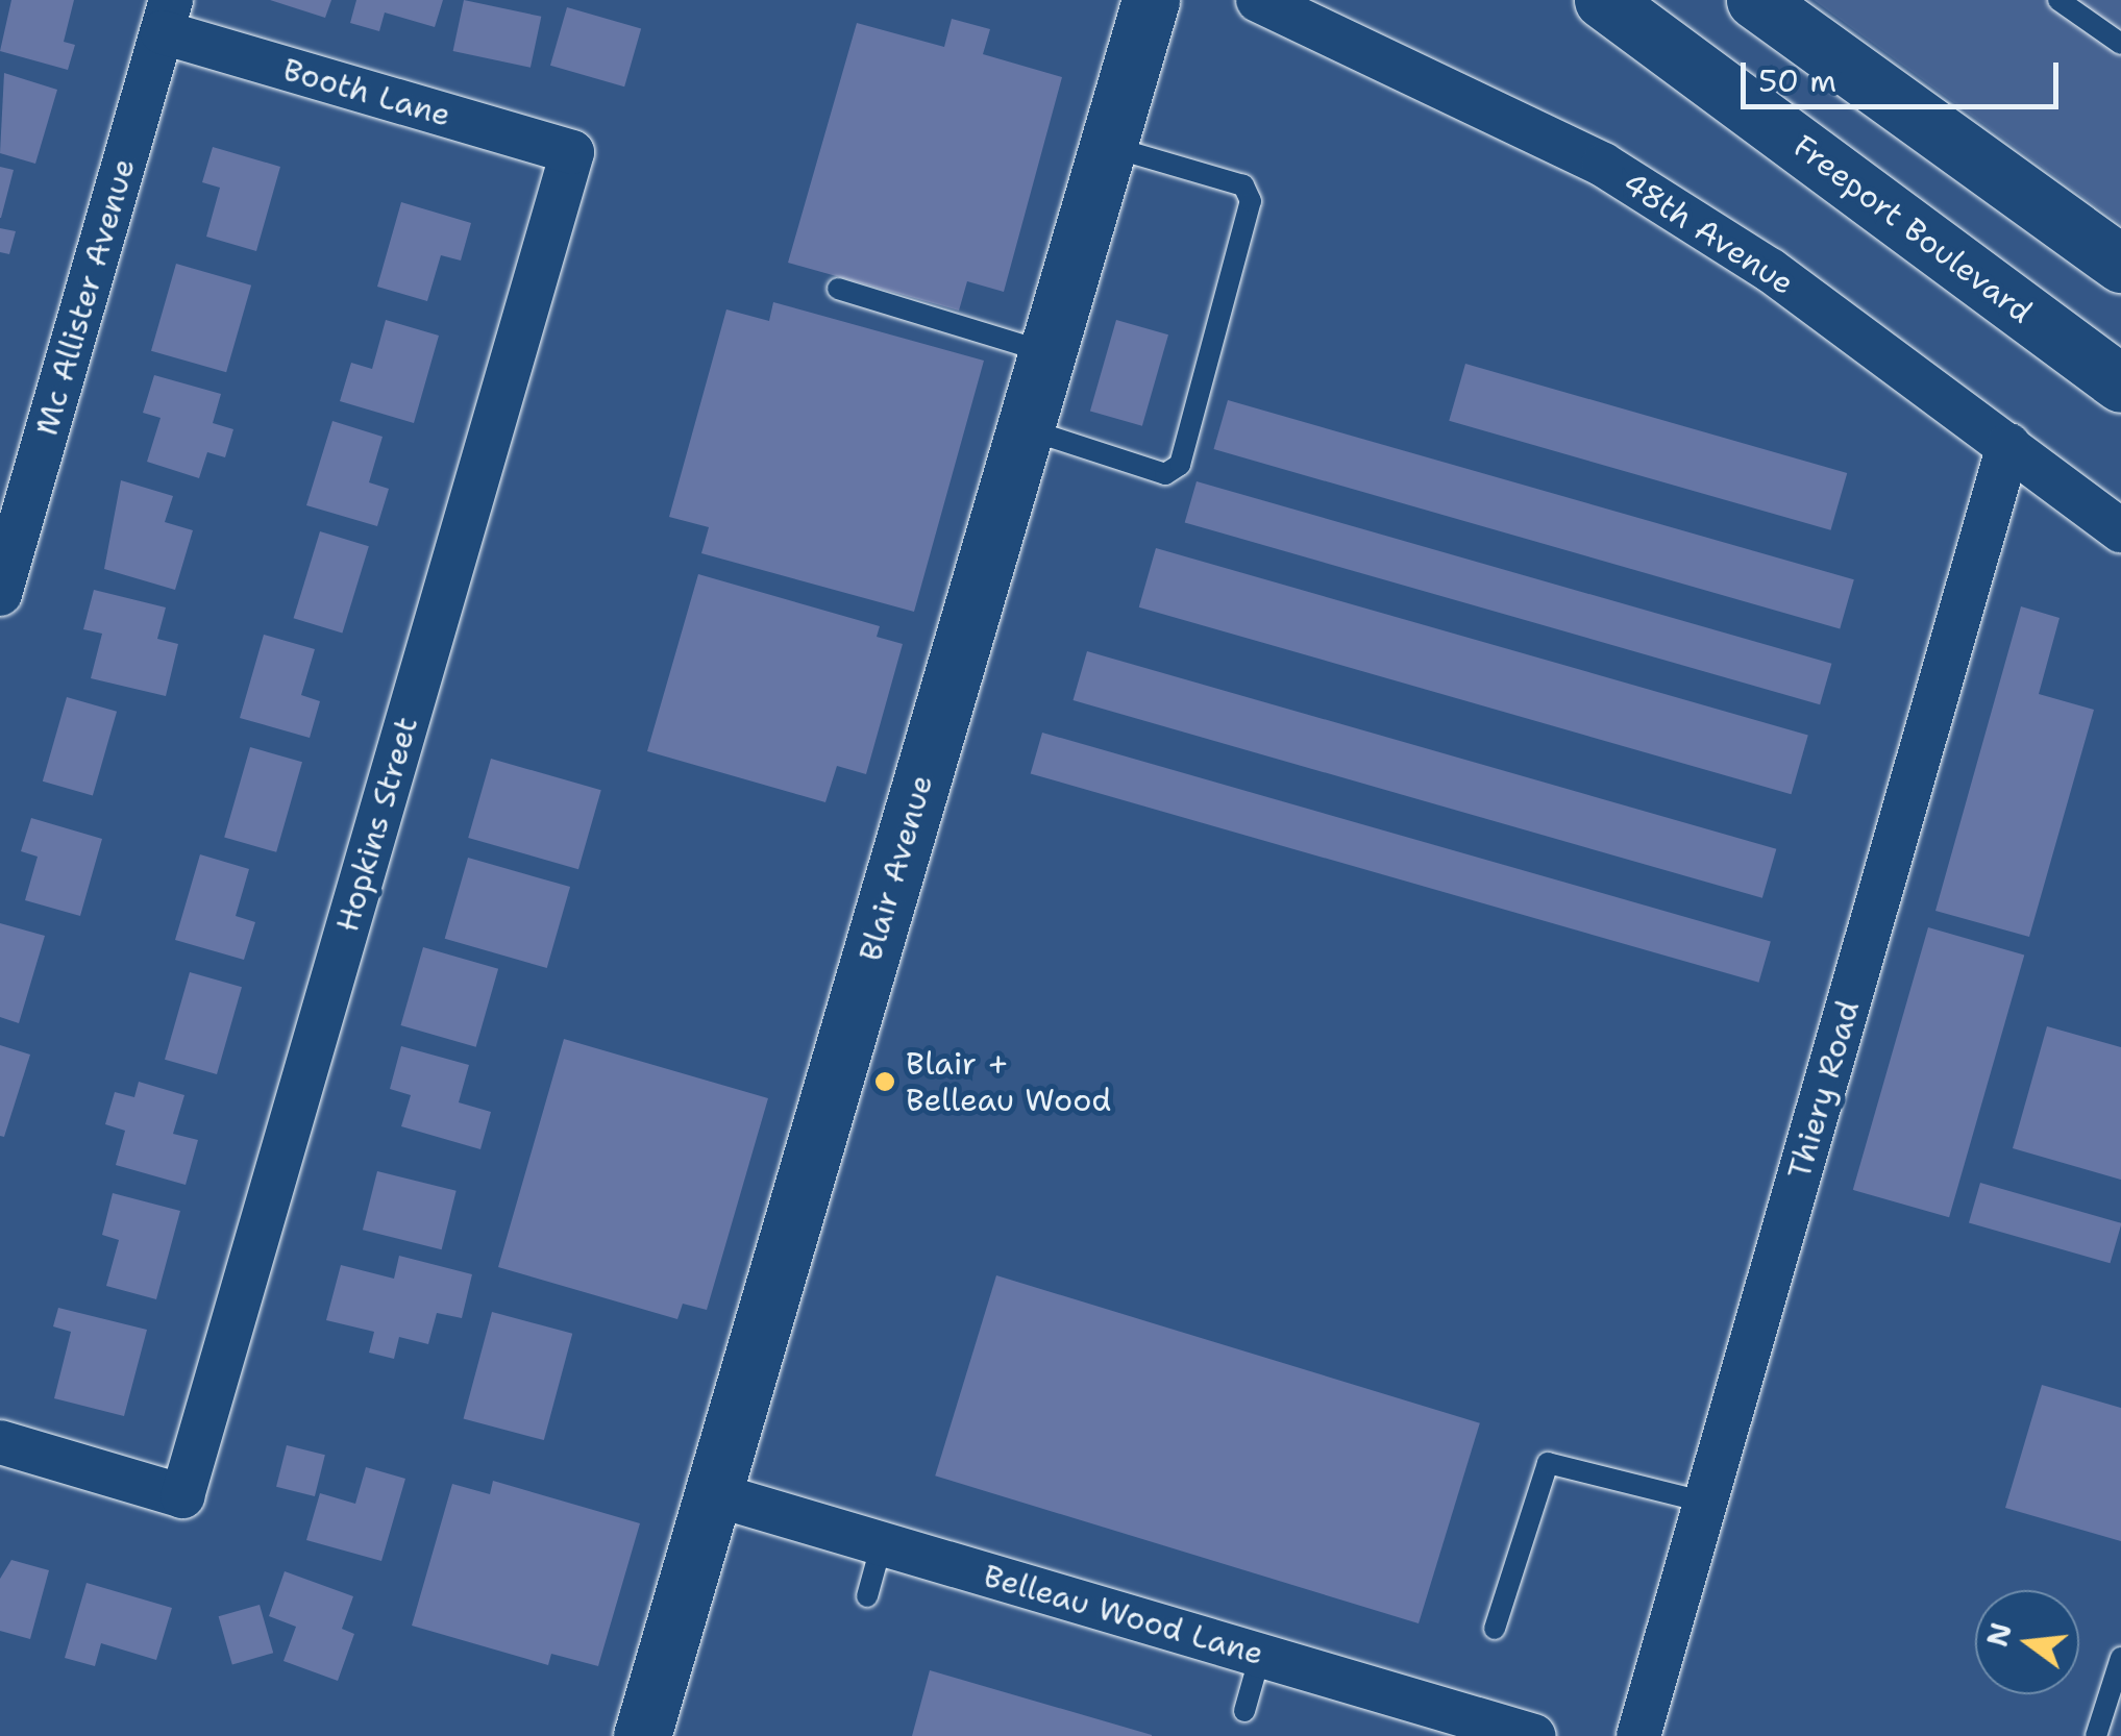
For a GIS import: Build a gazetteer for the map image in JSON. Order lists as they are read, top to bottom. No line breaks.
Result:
{"streets":{"street":["Booth Lane","Freeport Boulevard","48th Avenue","Mc Allister Avenue","Hopkins Street","Blair Avenue","Thiery Road","Belleau Wood Lane"]},"crossings":[["Booth Lane","Mc Allister Avenue"],["Booth Lane","Hopkins Street"],["48th Avenue","Thiery Road"],["Blair Avenue","Belleau Wood Lane"]],"places":["Blair + Belleau Wood"],"scale_bar":"50 m","north":"left"}
